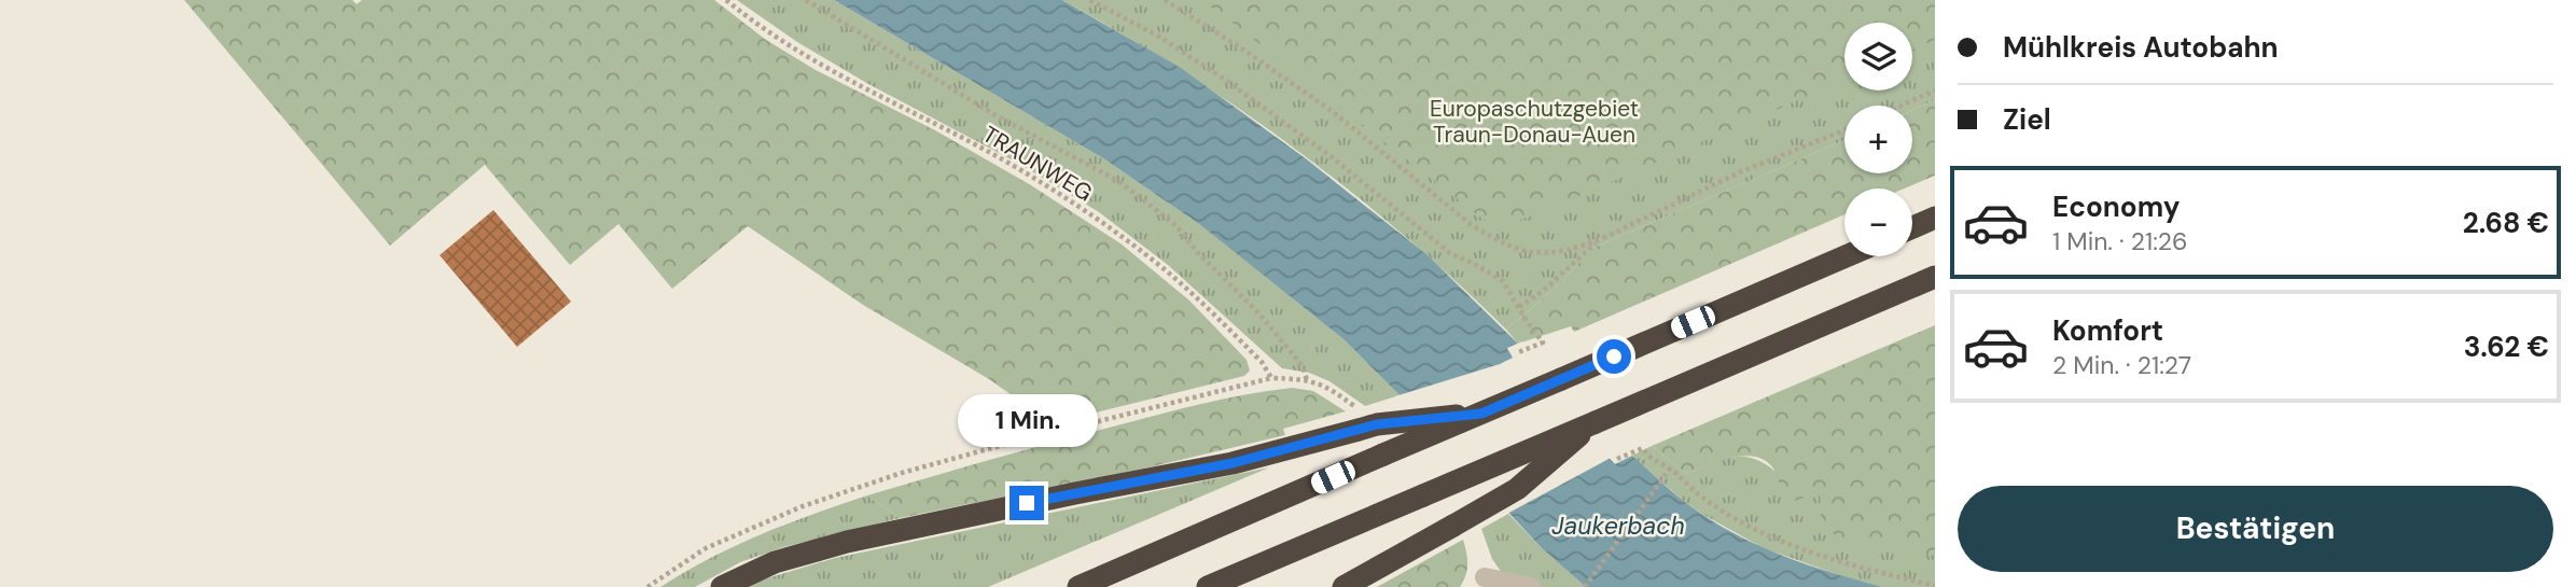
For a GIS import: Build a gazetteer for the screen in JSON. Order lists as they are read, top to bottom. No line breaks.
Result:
{"streets":{"path":["TRAUNWEG"]},"water":["Jaukerbach"],"parks":["Europaschutzgebiet Traun-Donau-Auen"],"page":{"banner":["Mühlkreis Autobahn","Ziel"],"map_buttons":["+","−"],"list":[{"name":"Economy","note":"1 Min. · 21:26","value":"2.68 €"},{"name":"Komfort","note":"2 Min. · 21:27","value":"3.62 €"}],"bubble":"1 Min.","buttons":"Bestätigen"}}
